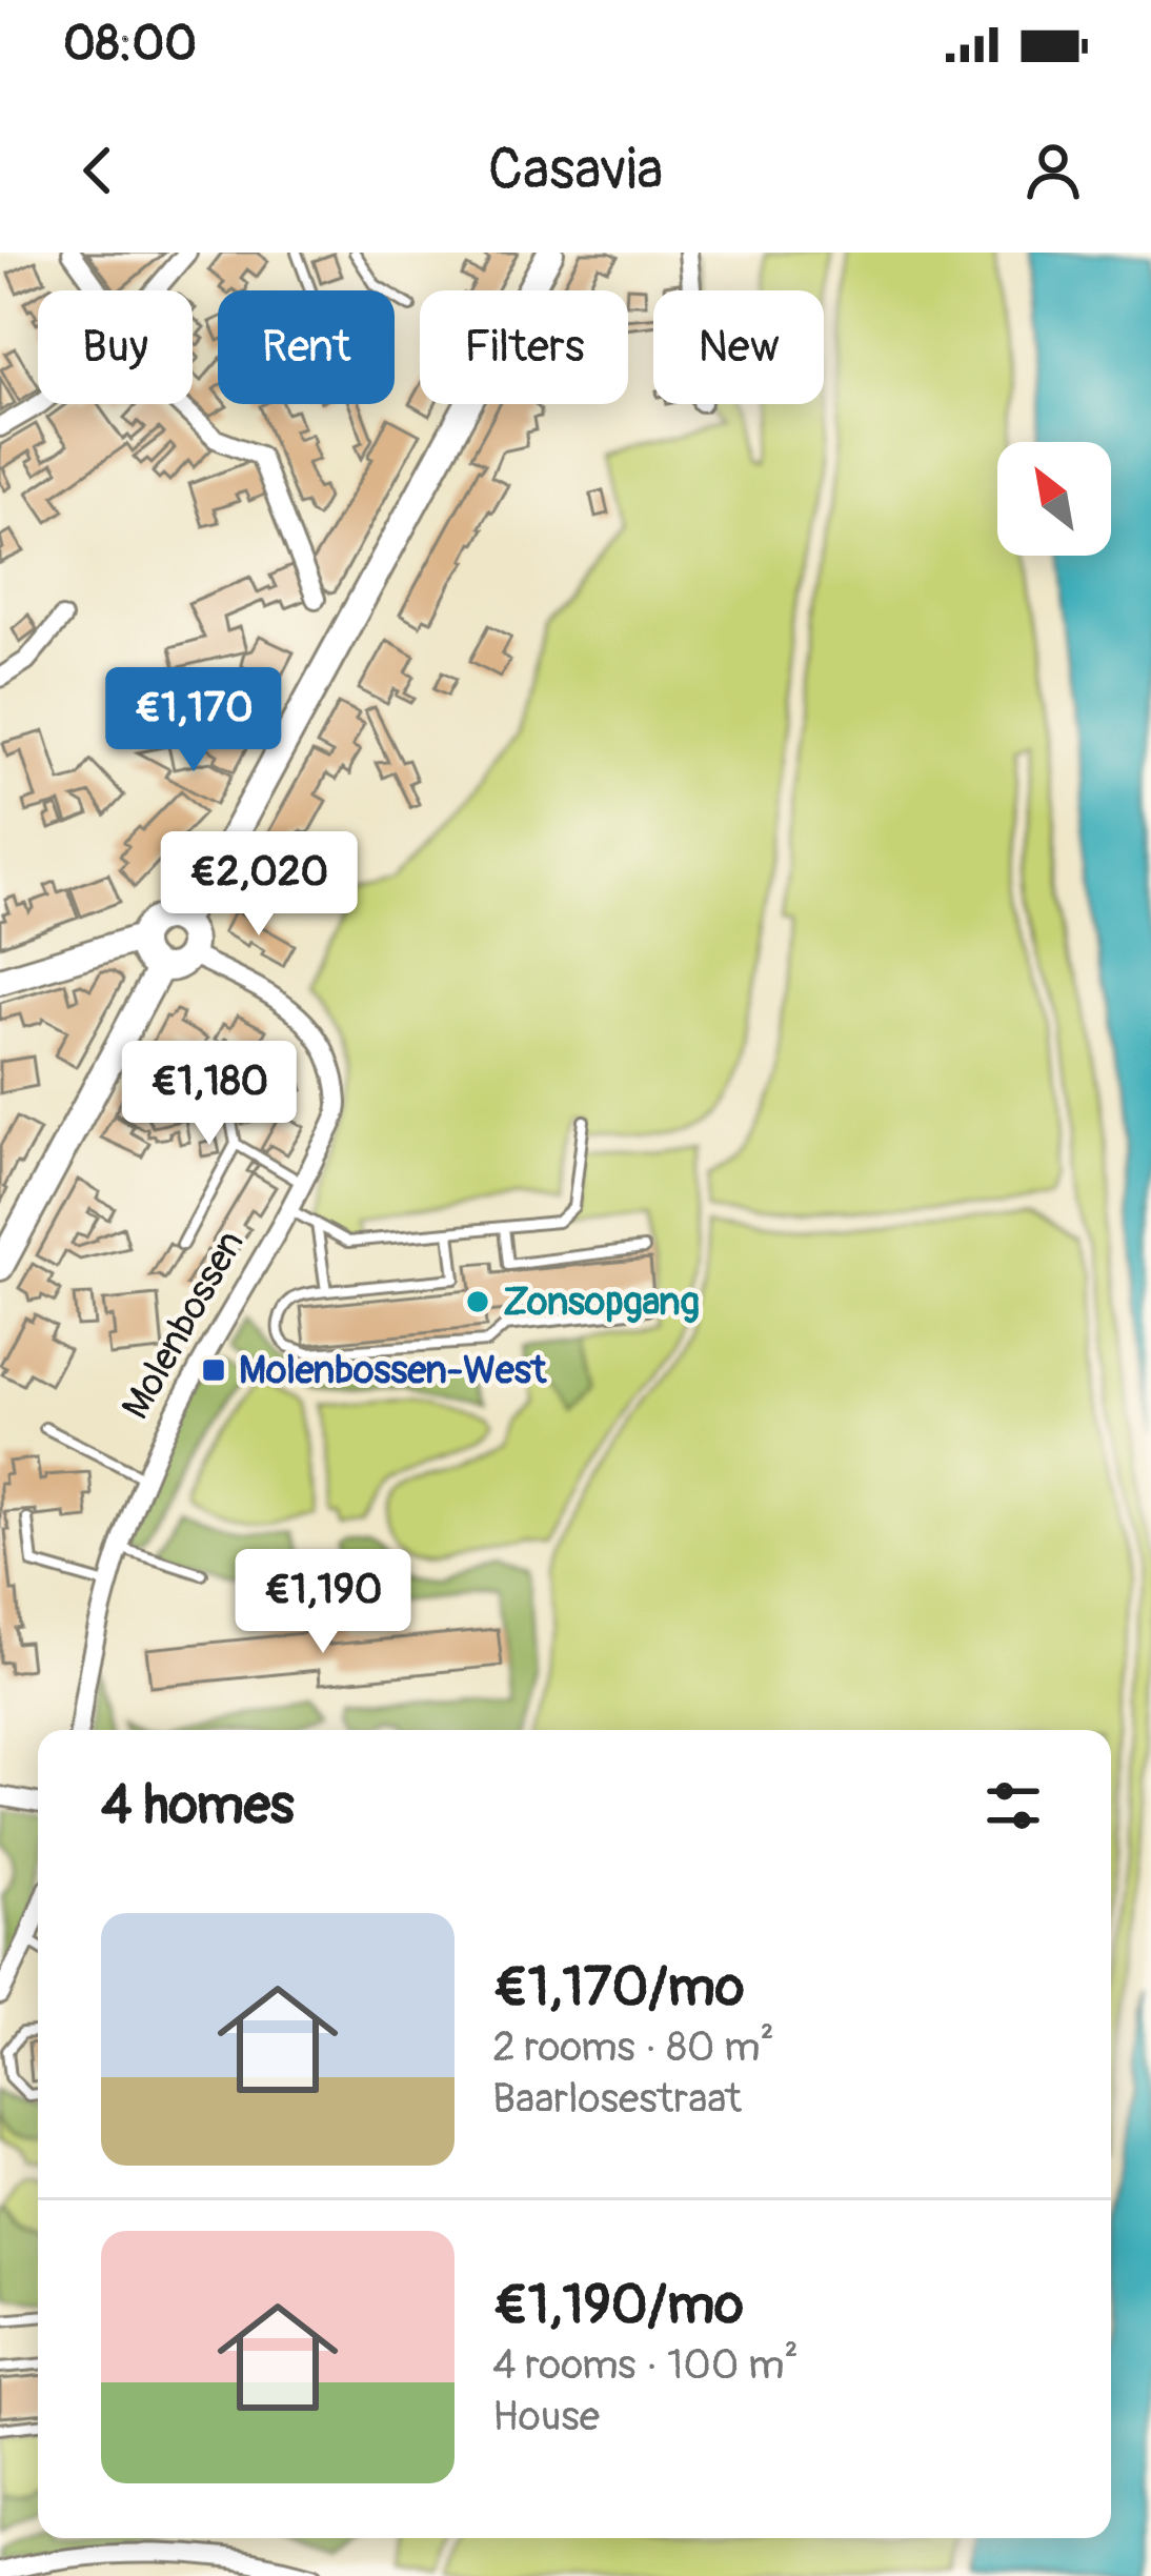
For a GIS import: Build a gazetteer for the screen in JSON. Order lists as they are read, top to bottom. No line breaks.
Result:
{"streets":{"street":["Molenbossen"]},"places":{"other":["Zonsopgang"],"transit":["Molenbossen-West"]},"north":"top left","page":{"status":"08:00","header":"Casavia","chip":["Buy","Rent","Filters","New"],"price":["€1,170","€2,020","€1,180","€1,190"],"heading":"4 homes","list":[{"name":"€1,170/mo","note":"2 rooms · 80 m² · Baarlosestraat"},{"name":"€1,190/mo","note":"4 rooms · 100 m² · House"}]}}
